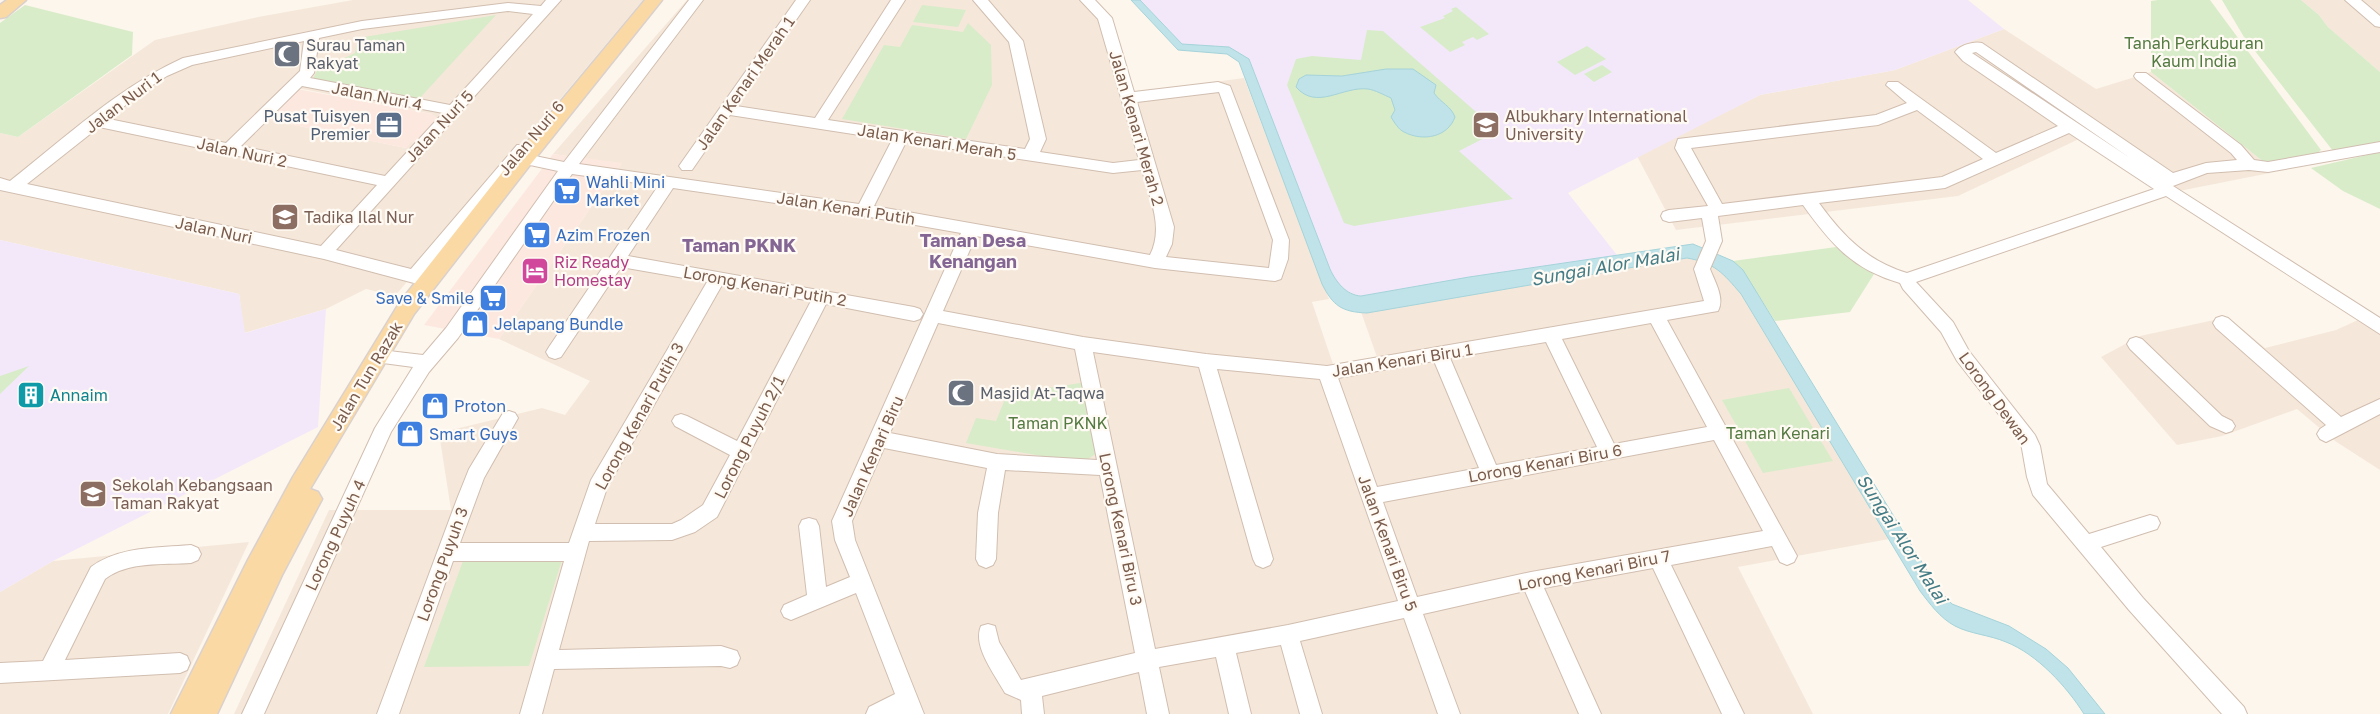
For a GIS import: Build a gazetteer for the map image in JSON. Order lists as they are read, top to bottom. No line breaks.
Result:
{"streets":{"main road":["Jalan Tun Razak"],"street":["Jalan Kenari Merah 1","Jalan Nuri 4","Jalan Nuri 1","Jalan Nuri 5","Jalan Kenari Merah 2","Jalan Nuri 6","Jalan Kenari Merah 5","Jalan Nuri 2","Jalan Kenari Putih","Jalan Nuri","Lorong Kenari Putih 2","Jalan Kenari Biru 1","Lorong Dewan","Lorong Kenari Putih 3","Lorong Puyuh 2/1","Jalan Kenari Biru","Lorong Kenari Biru 6","Lorong Kenari Biru 3","Lorong Puyuh 4","Jalan Kenari Biru 5","Lorong Puyuh 3","Lorong Kenari Biru 7"]},"crossings":[["Jalan Kenari Merah 1","Jalan Kenari Merah 5"],["Jalan Nuri 4","Jalan Nuri 5"],["Jalan Nuri 1","Jalan Nuri 5"],["Jalan Nuri 1","Jalan Nuri 2"],["Jalan Nuri 1","Jalan Nuri"],["Jalan Nuri 5","Jalan Nuri 2"],["Jalan Nuri 5","Jalan Nuri"],["Jalan Kenari Merah 2","Jalan Kenari Merah 5"],["Jalan Kenari Merah 2","Jalan Kenari Putih"],["Jalan Nuri 6","Jalan Nuri"],["Jalan Nuri 6","Jalan Tun Razak"],["Jalan Kenari Putih","Jalan Tun Razak"],["Jalan Kenari Putih","Jalan Kenari Biru"],["Jalan Kenari Putih","Lorong Puyuh 4"],["Jalan Nuri","Jalan Tun Razak"],["Lorong Kenari Putih 2","Lorong Kenari Putih 3"],["Lorong Kenari Putih 2","Lorong Puyuh 2/1"],["Jalan Kenari Biru 1","Jalan Kenari Biru"],["Jalan Kenari Biru 1","Lorong Kenari Biru 3"],["Jalan Kenari Biru 1","Jalan Kenari Biru 5"],["Lorong Kenari Putih 3","Lorong Puyuh 2/1"],["Lorong Puyuh 2/1","Lorong Puyuh 3"],["Lorong Kenari Biru 6","Jalan Kenari Biru 5"],["Lorong Kenari Biru 3","Lorong Kenari Biru 7"],["Jalan Kenari Biru 5","Lorong Kenari Biru 7"]],"districts":["Taman Desa Kenangan","Taman PKNK"],"water":["Sungai Alor Malai"],"parks":["Tanah Perkuburan Kaum India","Taman PKNK","Taman Kenari"],"places":{"mosque":["Surau Taman Rakyat","Masjid At-Taqwa"],"office":["Pusat Tuisyen Premier"],"school or university":["Albukhary International University","Tadika Ilal Nur","Sekolah Kebangsaan Taman Rakyat"],"supermarket":["Wahli Mini Market","Azim Frozen","Save & Smile"],"hotel":["Riz Ready Homestay"],"shop":["Jelapang Bundle","Proton","Smart Guys"],"building":["Annaim"]}}
